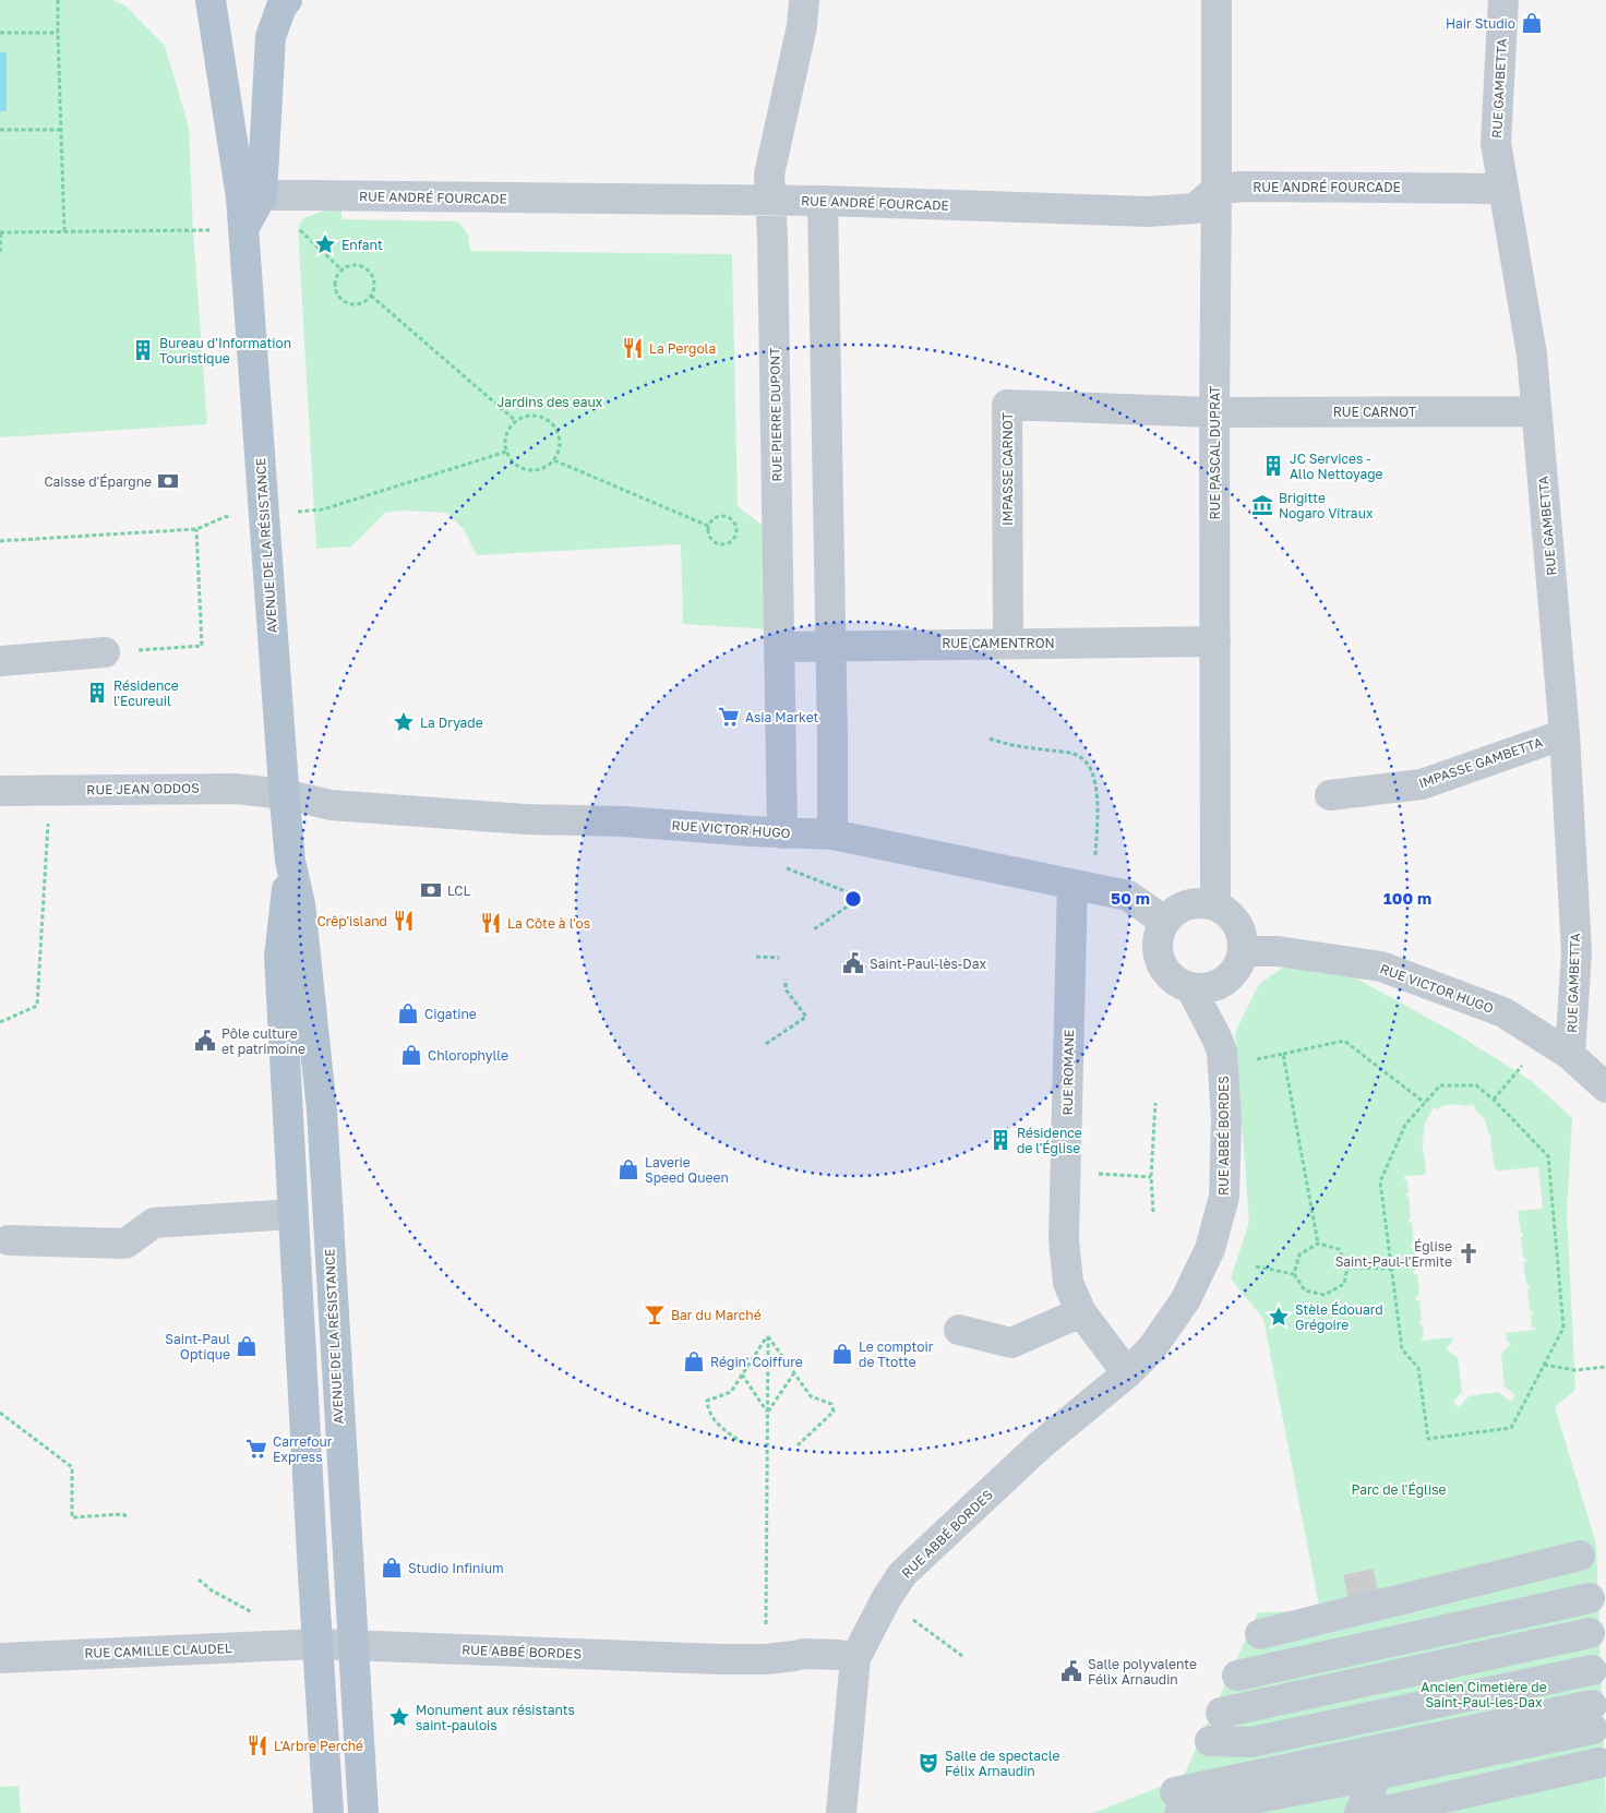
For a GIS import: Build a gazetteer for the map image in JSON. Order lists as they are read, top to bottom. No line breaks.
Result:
{"streets":{"main road":["AVENUE DE LA RÉSISTANCE"],"street":["RUE GAMBETTA","RUE ANDRÉ FOURCADE","RUE CARNOT","RUE PIERRE DUPONT","RUE PASCAL DUPRAT","IMPASSE CARNOT","RUE CAMENTRON","IMPASSE GAMBETTA","RUE JEAN ODDOS","RUE VICTOR HUGO","RUE ROMANE","RUE ABBÉ BORDES","RUE CAMILLE CLAUDEL"]},"crossings":[["RUE GAMBETTA","RUE ANDRÉ FOURCADE"],["RUE GAMBETTA","RUE CARNOT"],["RUE GAMBETTA","IMPASSE GAMBETTA"],["RUE GAMBETTA","RUE VICTOR HUGO"],["RUE ANDRÉ FOURCADE","RUE PIERRE DUPONT"],["RUE ANDRÉ FOURCADE","RUE PASCAL DUPRAT"],["RUE ANDRÉ FOURCADE","AVENUE DE LA RÉSISTANCE"],["RUE CARNOT","RUE PASCAL DUPRAT"],["RUE CARNOT","IMPASSE CARNOT"],["RUE PIERRE DUPONT","RUE CAMENTRON"],["RUE PIERRE DUPONT","RUE VICTOR HUGO"],["RUE PASCAL DUPRAT","IMPASSE CARNOT"],["RUE PASCAL DUPRAT","RUE CAMENTRON"],["RUE PASCAL DUPRAT","RUE VICTOR HUGO"],["RUE PASCAL DUPRAT","RUE ABBÉ BORDES"],["IMPASSE CARNOT","RUE CAMENTRON"],["AVENUE DE LA RÉSISTANCE","RUE JEAN ODDOS"],["AVENUE DE LA RÉSISTANCE","RUE VICTOR HUGO"],["AVENUE DE LA RÉSISTANCE","RUE ABBÉ BORDES"],["AVENUE DE LA RÉSISTANCE","RUE CAMILLE CLAUDEL"],["RUE JEAN ODDOS","RUE VICTOR HUGO"],["RUE VICTOR HUGO","RUE ROMANE"],["RUE VICTOR HUGO","RUE ABBÉ BORDES"],["RUE ROMANE","RUE ABBÉ BORDES"],["RUE ABBÉ BORDES","RUE CAMILLE CLAUDEL"]],"parks":["Jardins des eaux","Parc de l'Église","Ancien Cimetière de Saint-Paul-les-Dax"],"places":{"shop":["Hair Studio","Cigatine","Chlorophylle","Laverie Speed Queen","Saint-Paul Optique","Le comptoir de Ttotte","Régin' Coiffure","Studio Infinium"],"place":["Enfant","La Dryade","Stèle Édouard Grégoire","Monument aux résistants saint-paulois"],"restaurant":["La Pergola","Crêp'island","La Côte à l'os","L'Arbre Perché"],"building":["Bureau d'Information Touristique","JC Services - Allo Nettoyage","Résidence l'Ecureuil","Résidence de l'Église"],"bank":["Caisse d'Épargne","LCL"],"museum":["Brigitte Nogaro Vitraux"],"supermarket":["Asia Market","Carrefour Express"],"public building":["Saint-Paul-lès-Dax","Pôle culture et patrimoine","Salle polyvalente Félix Arnaudin"],"church":["Église Saint-Paul-l'Ermite"],"bar":["Bar du Marché"],"theatre":["Salle de spectacle Félix Arnaudin"]},"rings":["50 m","100 m"]}
